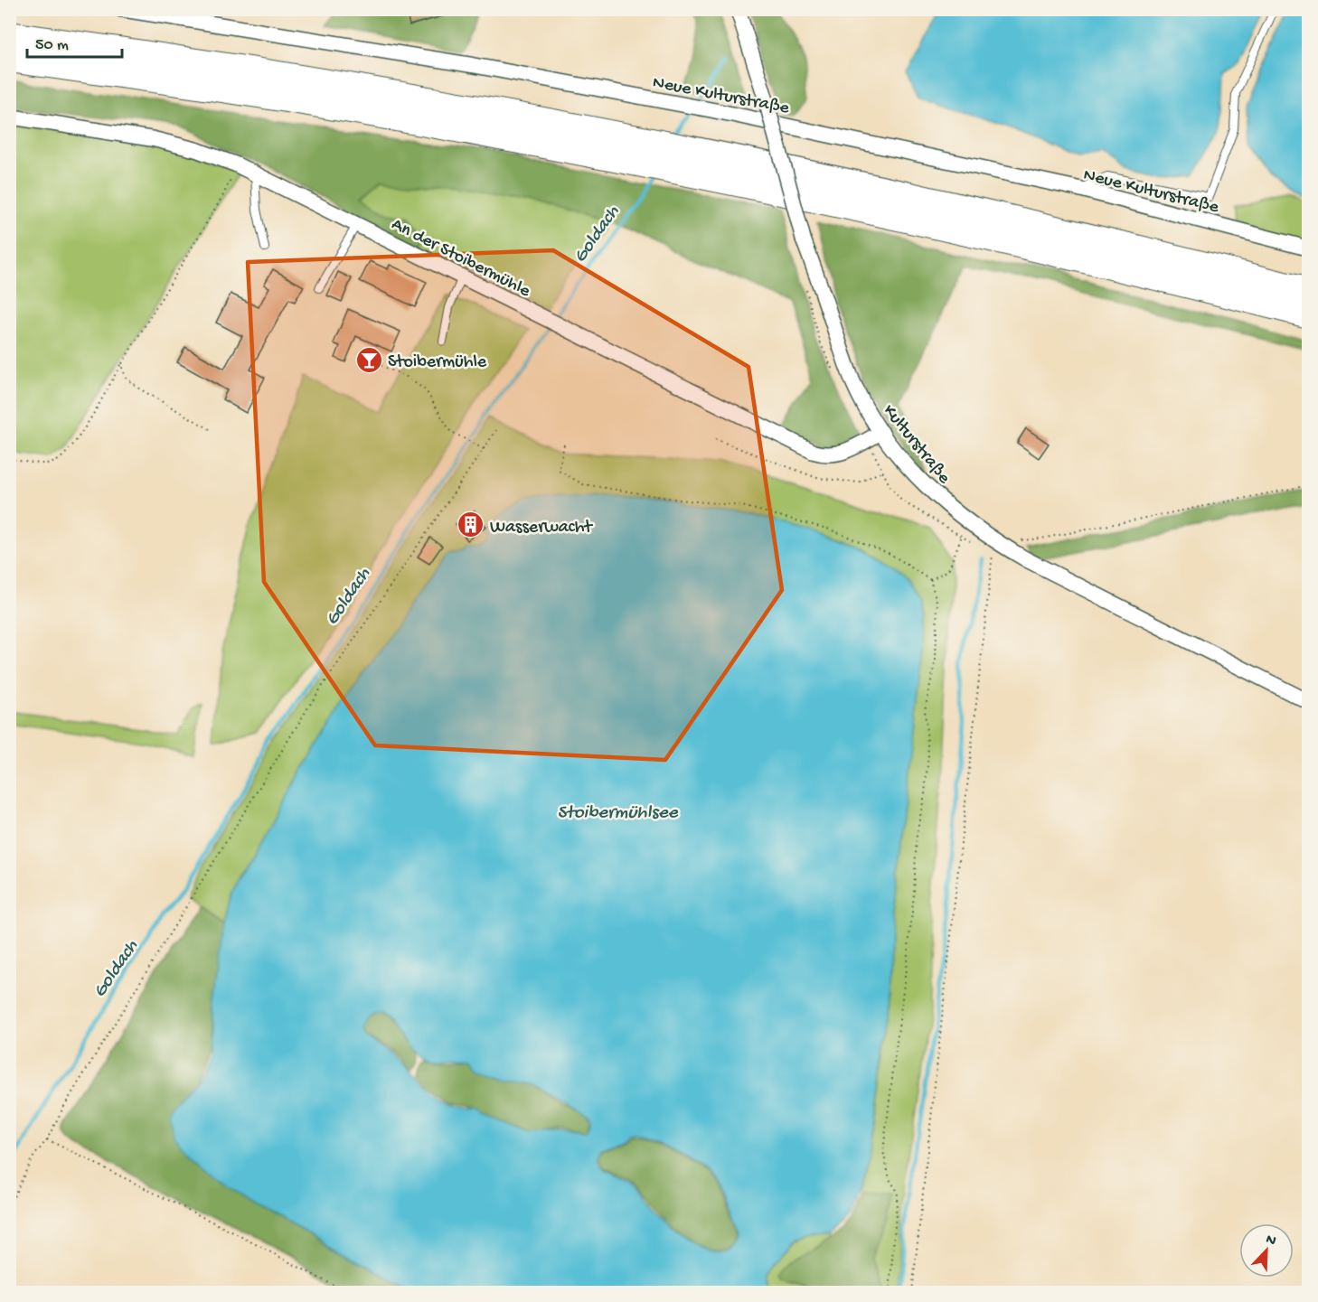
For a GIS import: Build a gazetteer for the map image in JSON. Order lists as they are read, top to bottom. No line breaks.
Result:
{"streets":{"street":["Neue Kulturstraße","An der Stoibermühle","Kulturstraße"]},"crossings":[["An der Stoibermühle","Kulturstraße"]],"water":["Goldach","Stoibermühlsee"],"places":{"bar":["Stoibermühle"],"building":["Wasserwacht"]},"scale_bar":"50 m","north":"top right"}
